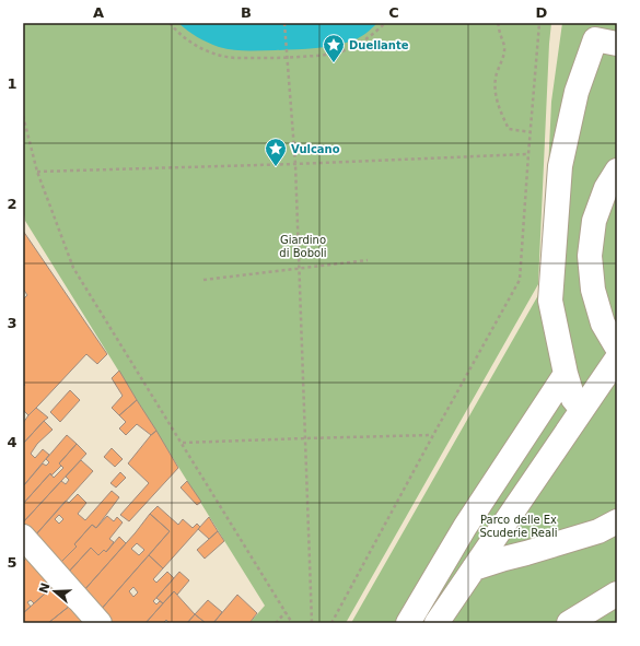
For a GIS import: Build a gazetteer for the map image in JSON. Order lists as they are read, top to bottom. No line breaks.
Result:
{"parks":["Giardino di Boboli","Parco delle Ex Scuderie Reali"],"places":{"place":["Duellante","Vulcano"]},"north":"left","grid":{"columns":["A","B","C","D"],"rows":["1","2","3","4","5"]}}
